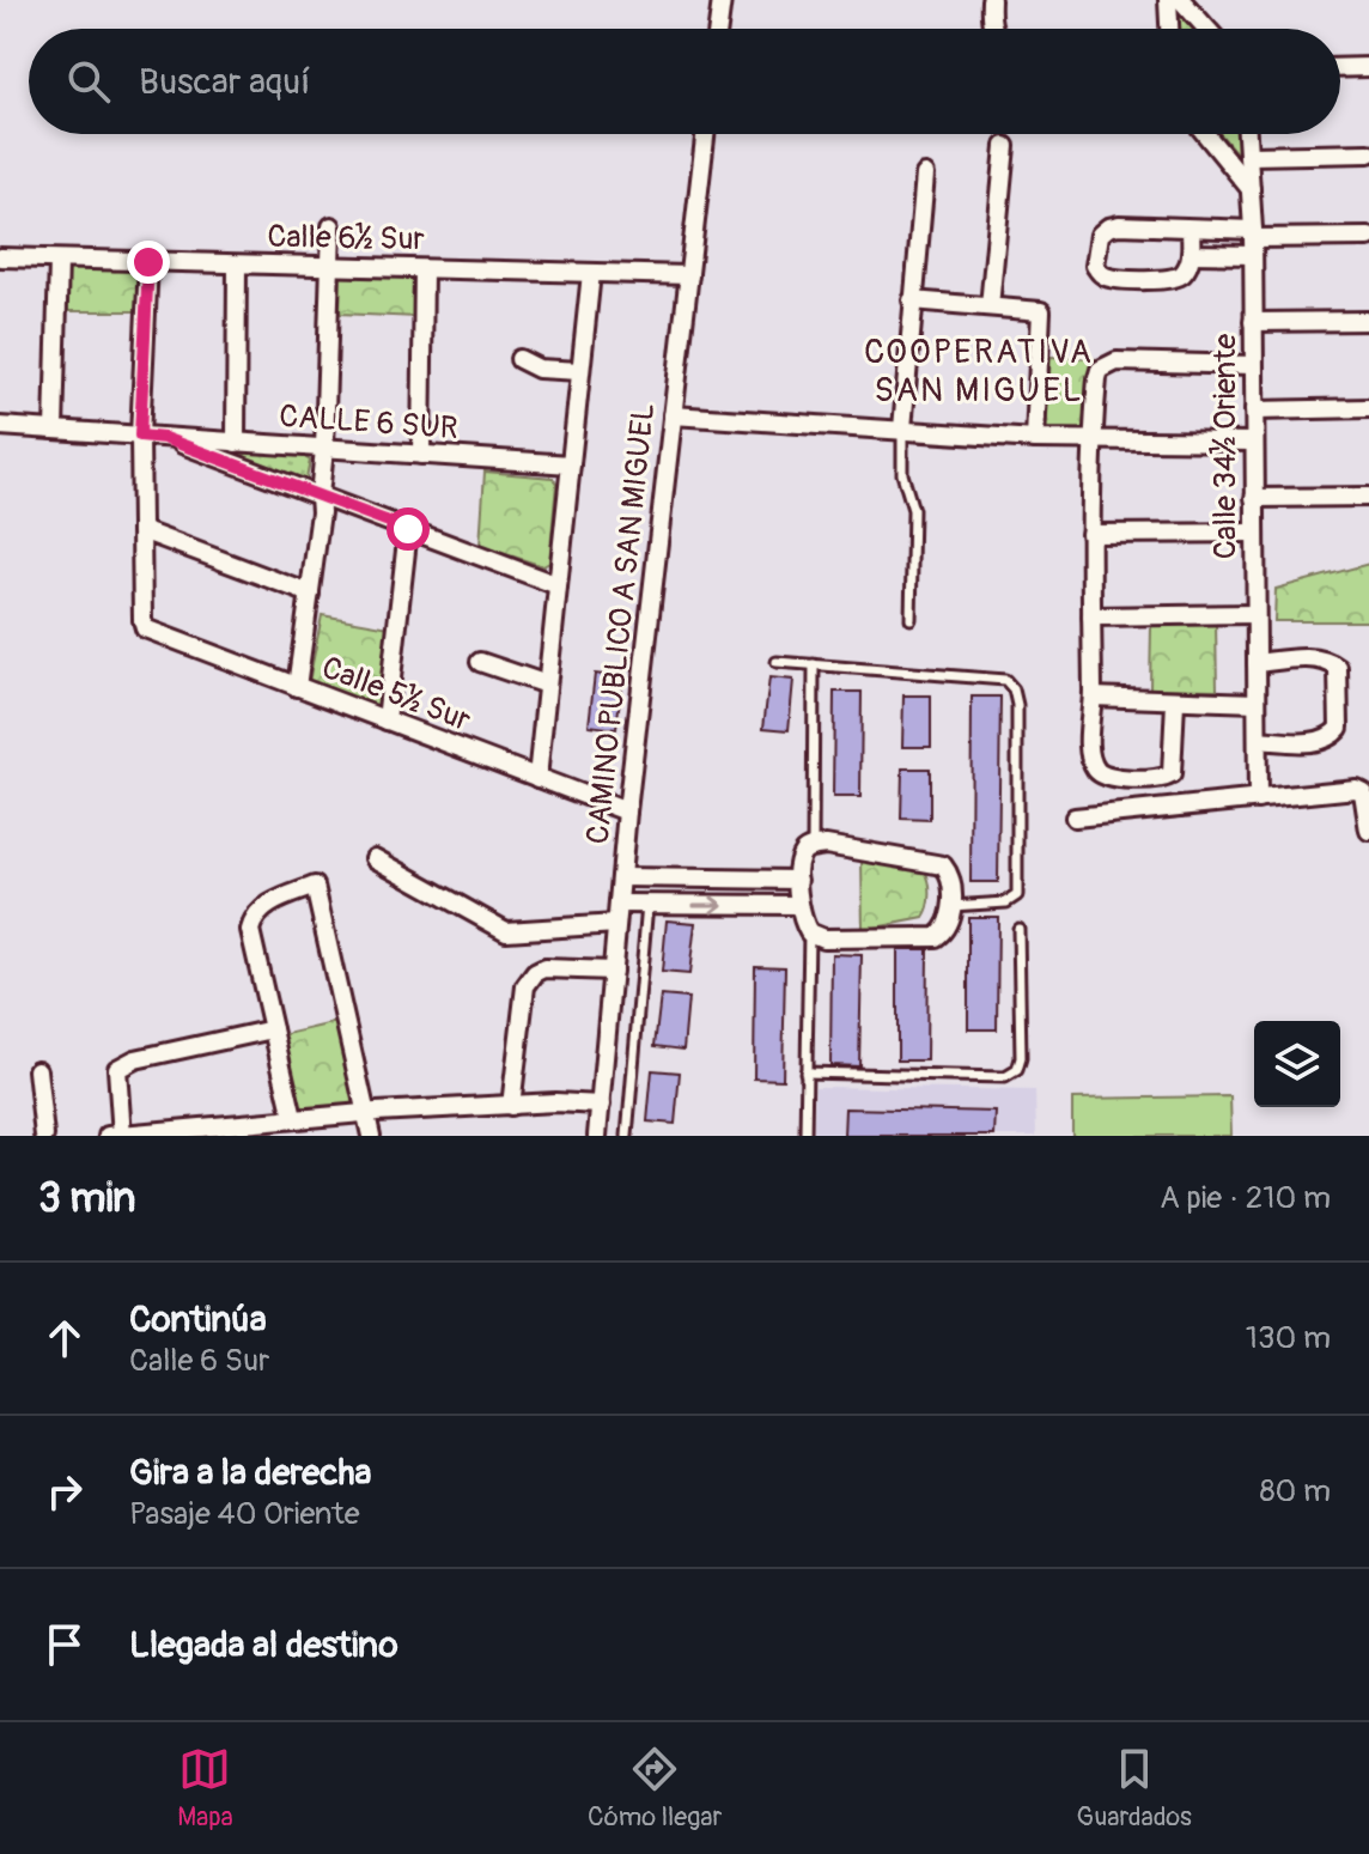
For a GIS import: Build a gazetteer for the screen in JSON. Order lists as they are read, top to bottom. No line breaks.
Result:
{"streets":{"street":["Calle 6½ Sur","CALLE 6 SUR","Calle 34½ Oriente","CAMINO PUBLICO A SAN MIGUEL","Calle 5½ Sur"]},"crossings":[["Calle 6½ Sur","CAMINO PUBLICO A SAN MIGUEL"],["CAMINO PUBLICO A SAN MIGUEL","Calle 5½ Sur"]],"districts":["COOPERATIVA SAN MIGUEL"],"page":{"search":"Buscar aquí","heading":["3 min","A pie · 210 m"],"list":[["Continúa","Calle 6 Sur","130 m"],["Gira a la derecha","Pasaje 40 Oriente","80 m"],"Llegada al destino"],"nav":["Mapa","Cómo llegar","Guardados"]}}
